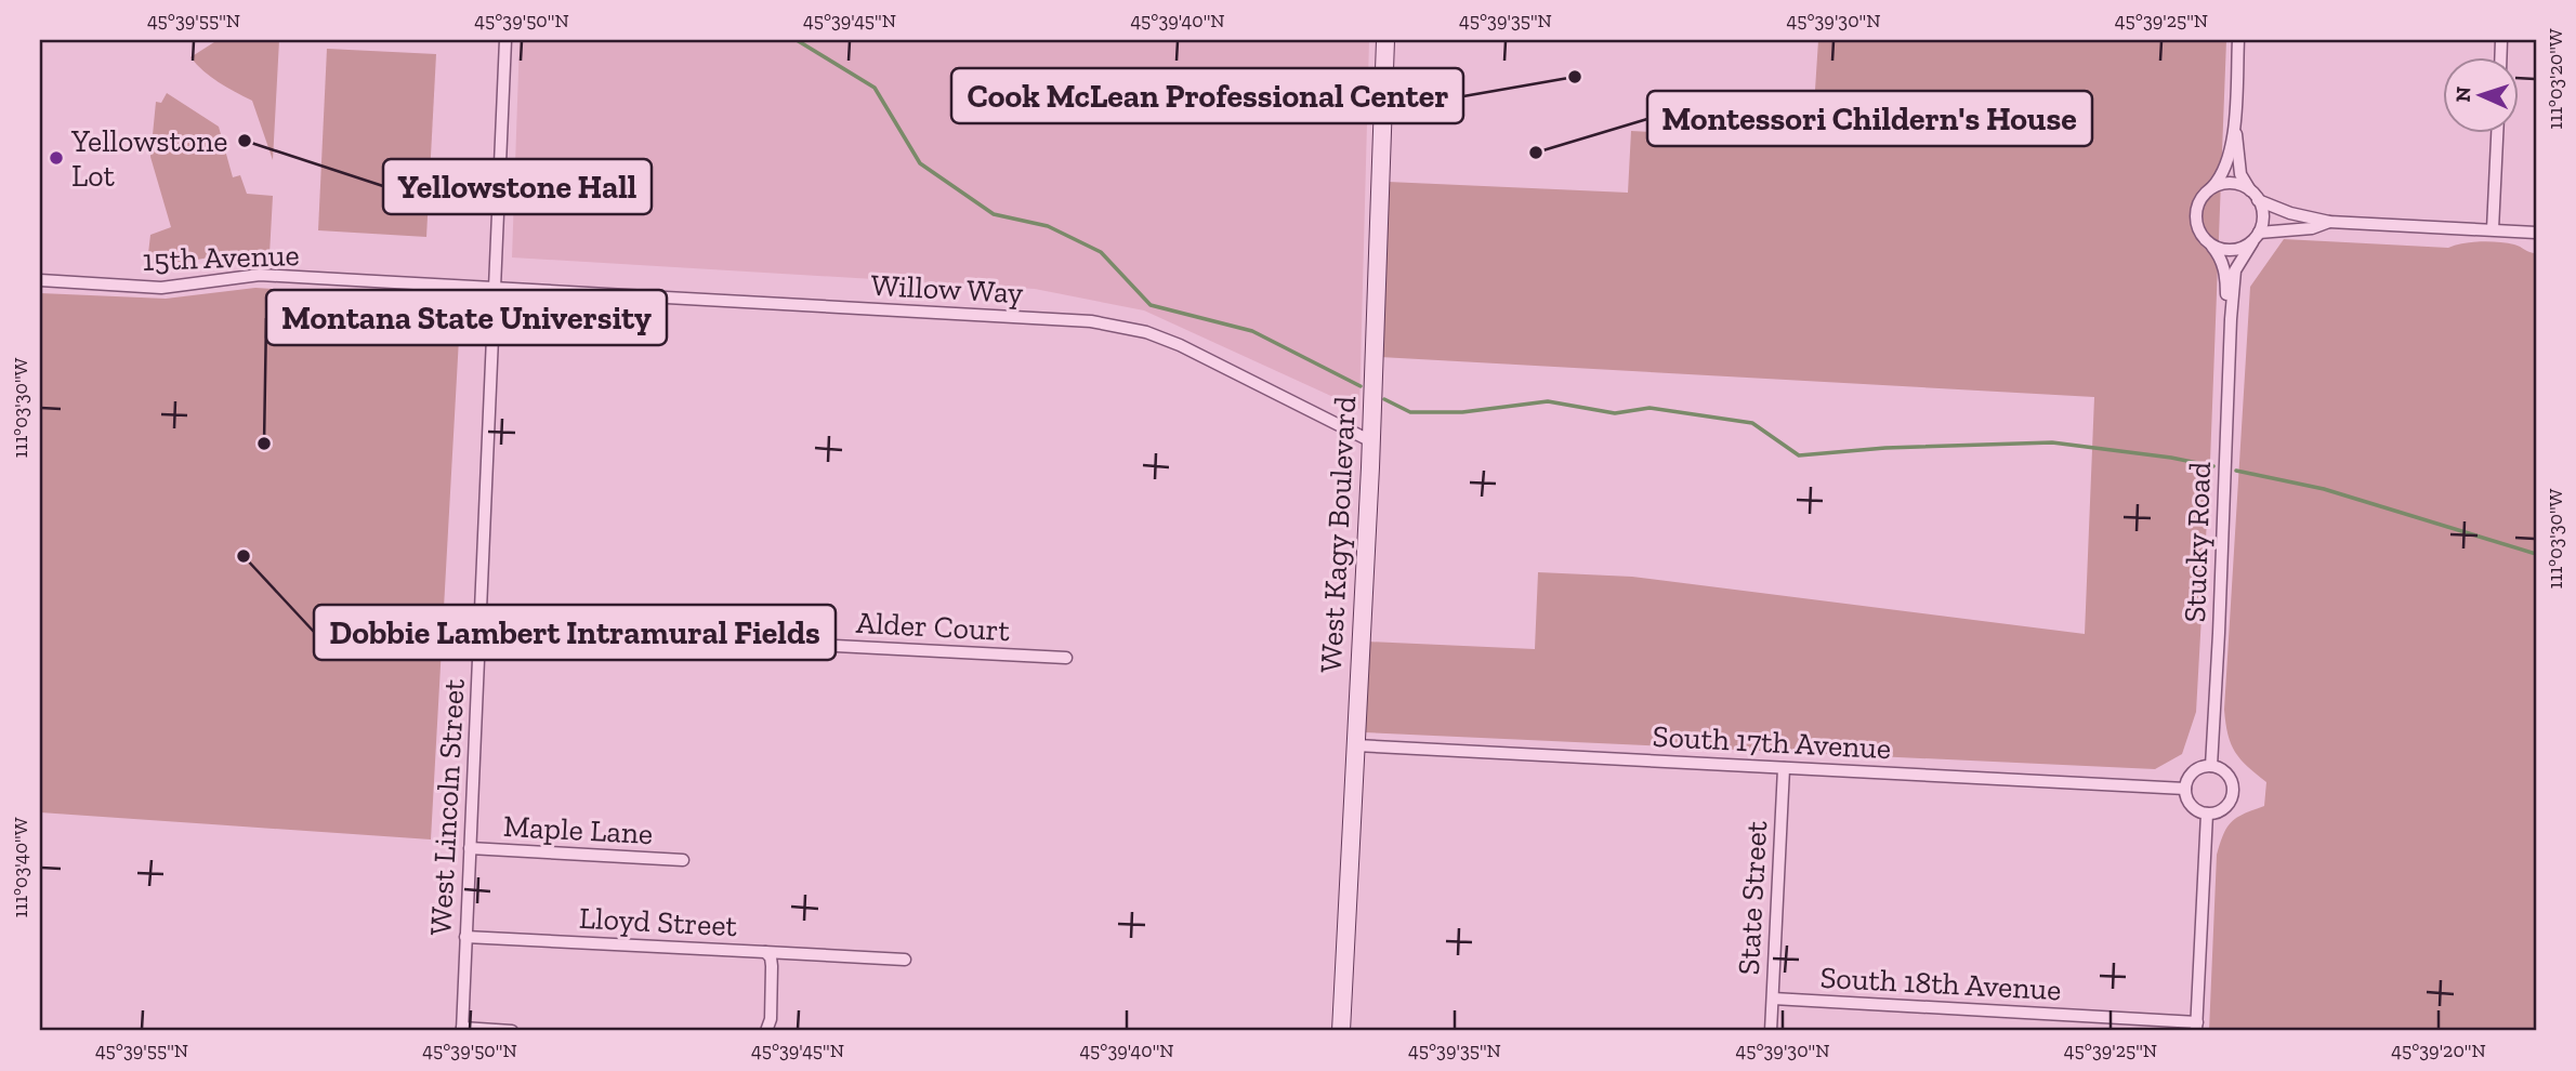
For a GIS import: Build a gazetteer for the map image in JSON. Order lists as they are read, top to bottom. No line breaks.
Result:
{"streets":{"main road":["West Kagy Boulevard"],"street":["15th Avenue","Willow Way","Stucky Road","Alder Court","South 17th Avenue","West Lincoln Street","Maple Lane","State Street","Lloyd Street","South 18th Avenue"]},"crossings":[["15th Avenue","Willow Way"],["15th Avenue","West Lincoln Street"],["Willow Way","West Kagy Boulevard"],["Willow Way","West Lincoln Street"],["West Kagy Boulevard","South 17th Avenue"],["Stucky Road","South 17th Avenue"],["Alder Court","West Lincoln Street"],["South 17th Avenue","State Street"],["West Lincoln Street","Maple Lane"],["West Lincoln Street","Lloyd Street"],["State Street","South 18th Avenue"]],"places":["Cook McLean Professional Center","Yellowstone Hall","Montessori Childern's House","Yellowstone Lot","Montana State University","Dobbie Lambert Intramural Fields"],"north":"left","coordinates":["45°39'55\"N","45°39'50\"N","45°39'45\"N","45°39'40\"N","45°39'35\"N","45°39'30\"N","45°39'25\"N","111°03'20\"W","111°03'30\"W","111°03'40\"W","45°39'20\"N"]}
